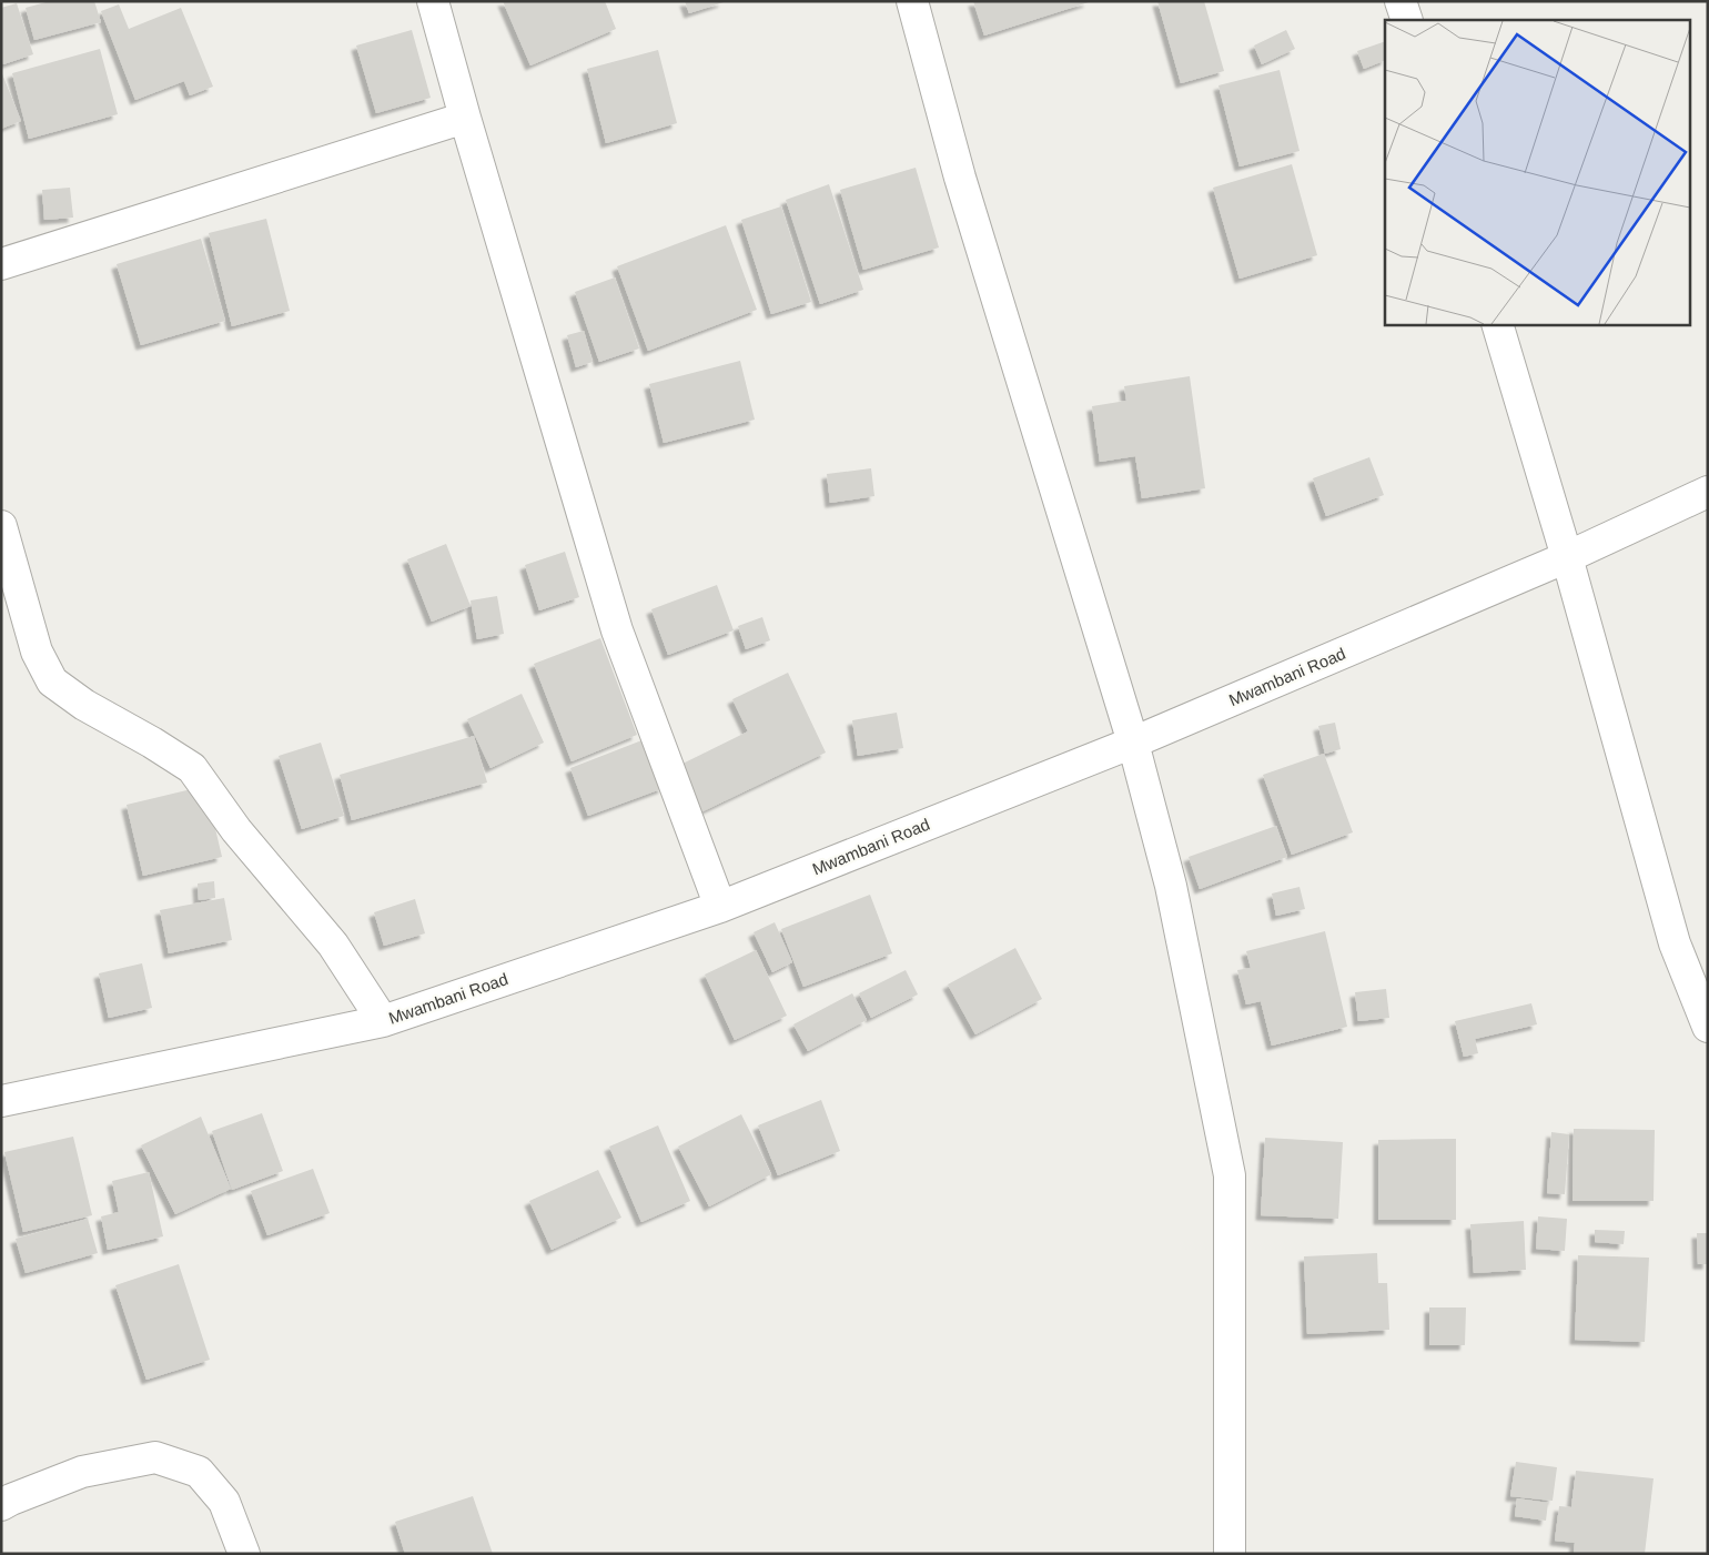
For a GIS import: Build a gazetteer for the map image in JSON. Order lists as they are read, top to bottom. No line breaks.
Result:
{"streets":{"street":["Mwambani Road"]}}
